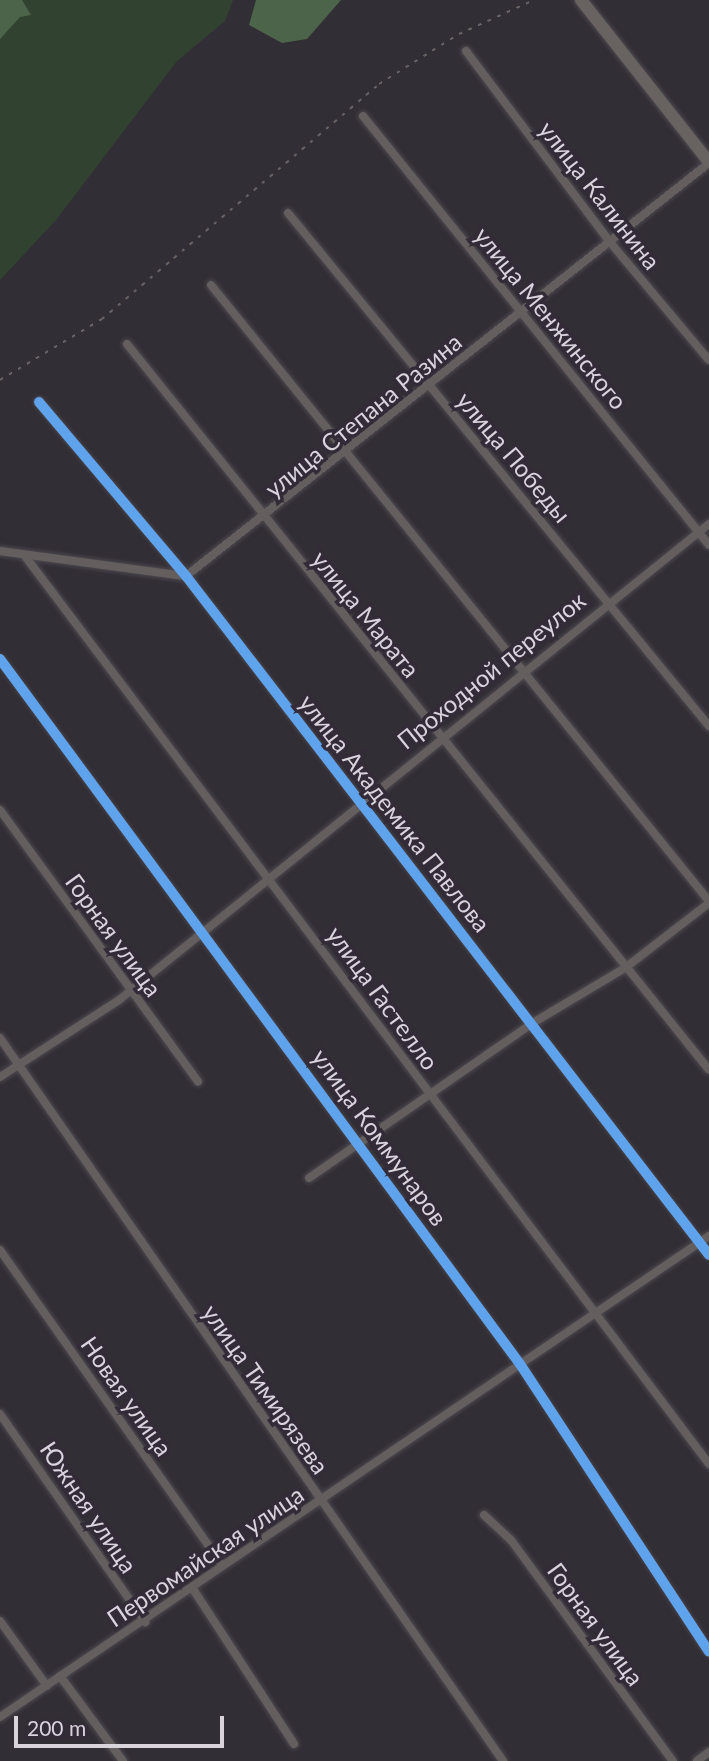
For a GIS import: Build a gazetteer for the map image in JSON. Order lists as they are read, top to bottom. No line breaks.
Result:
{"streets":{"street":["улица Калинина","улица Менжинского","улица Степана Разина","улица Победы","улица Марата","Проходной переулок","улица Академика Павлова","Горная улица","улица Гастелло","улица Коммунаров","улица Тимирязева","Новая улица","Южная улица","Первомайская улица"]},"crossings":[["улица Калинина","улица Степана Разина"],["улица Менжинского","улица Степана Разина"],["улица Менжинского","Проходной переулок"],["улица Степана Разина","улица Победы"],["улица Степана Разина","улица Марата"],["улица Степана Разина","улица Академика Павлова"],["улица Победы","Проходной переулок"],["улица Марата","Проходной переулок"],["Проходной переулок","улица Академика Павлова"],["Проходной переулок","Горная улица"],["Проходной переулок","улица Гастелло"],["Проходной переулок","улица Коммунаров"],["Проходной переулок","улица Тимирязева"],["улица Академика Павлова","Первомайская улица"],["улица Гастелло","Первомайская улица"],["улица Коммунаров","Первомайская улица"],["улица Тимирязева","Первомайская улица"],["Новая улица","Первомайская улица"],["Южная улица","Первомайская улица"]],"scale_bar":"200 m"}
